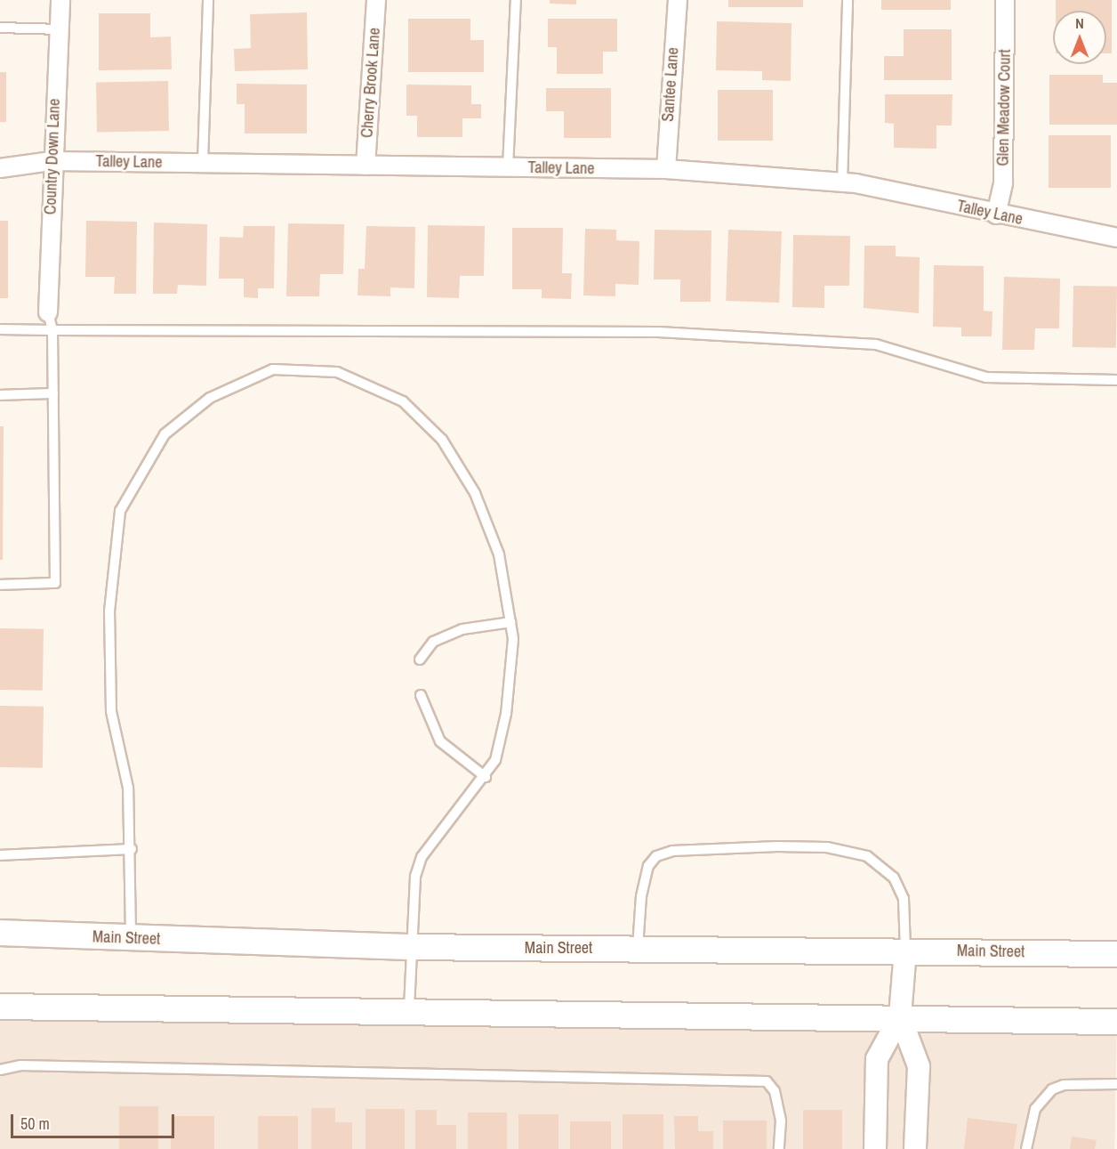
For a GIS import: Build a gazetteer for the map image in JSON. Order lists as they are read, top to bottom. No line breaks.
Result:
{"streets":{"main road":["Main Street"],"street":["Cherry Brook Lane","Santee Lane","Glen Meadow Court","Country Down Lane","Talley Lane"]},"crossings":[["Cherry Brook Lane","Talley Lane"],["Santee Lane","Talley Lane"],["Glen Meadow Court","Talley Lane"],["Country Down Lane","Talley Lane"]],"scale_bar":"50 m","north":"top"}
